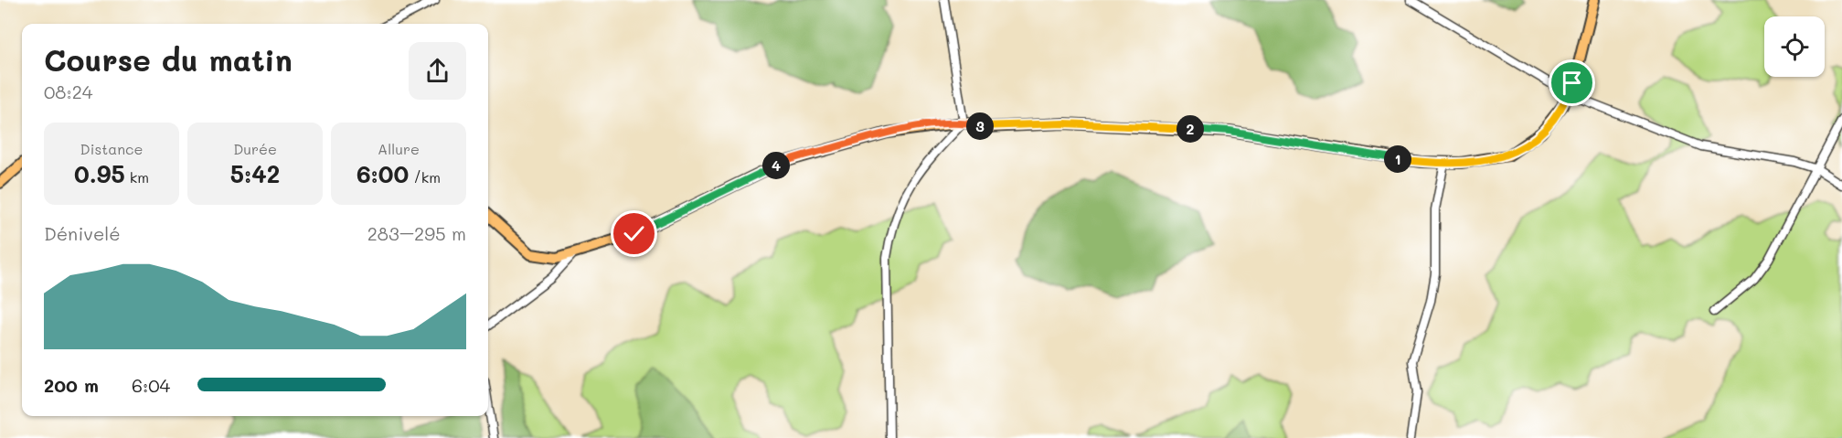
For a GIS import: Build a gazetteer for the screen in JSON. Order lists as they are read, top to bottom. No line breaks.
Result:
{"page":{"heading":["Course du matin","08:24"],"pins":["3","2","1","4"],"stats":[["Distance","0.95 km"],["Durée","5:42"],["Allure","6:00 /km"]],"chart":["Dénivelé","283–295 m"],"list":[{"name":"200 m","note":"6:04"}]}}
